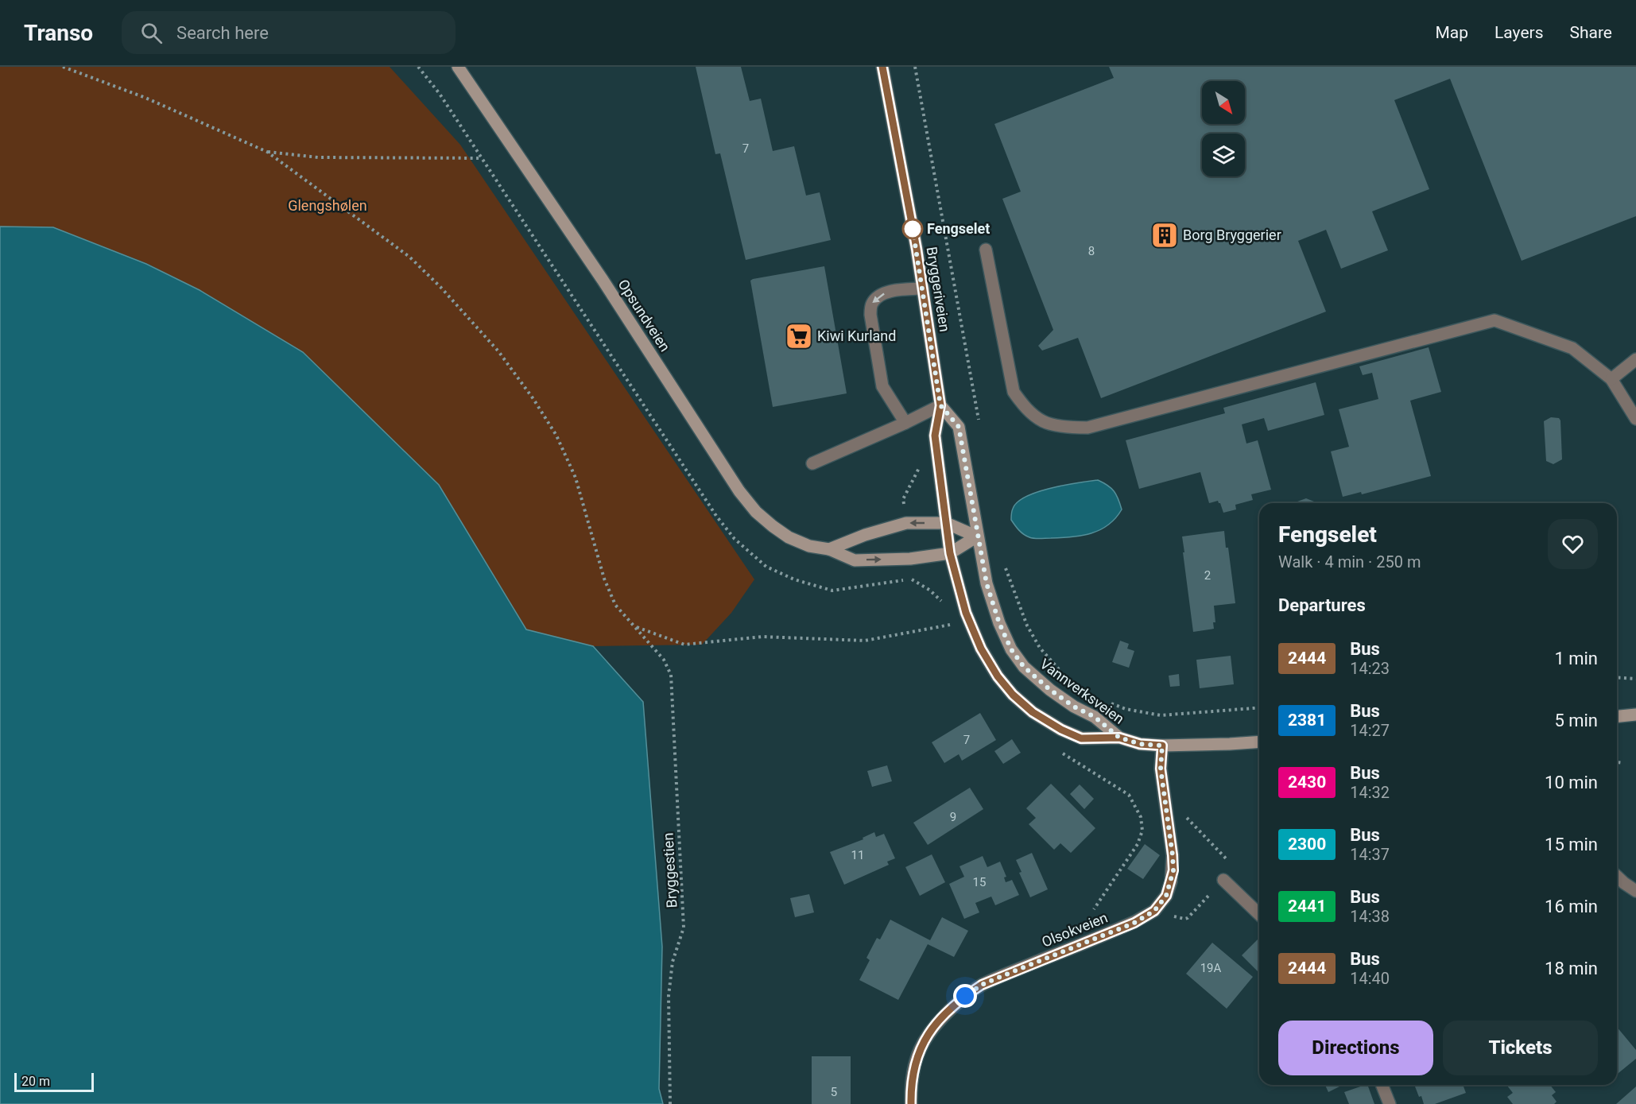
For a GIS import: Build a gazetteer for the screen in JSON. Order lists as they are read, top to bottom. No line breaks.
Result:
{"streets":{"main road":["Bryggeriveien","Opsundveien","Vannverksveien"],"street":["Olsokveien"],"path":["Bryggestien"]},"crossings":[["Bryggeriveien","Vannverksveien"],["Opsundveien","Vannverksveien"],["Vannverksveien","Olsokveien"]],"parks":["Glengshølen"],"places":{"other":["Fengselet"],"building":["Borg Bryggerier"],"supermarket":["Kiwi Kurland"]},"lines":["bus line 2444"],"house_numbers":["7","8","2","7","9","11","15","19A","5"],"scale_bar":"20 m","north":"bottom right","page":{"header":"Transo","search":"Search here","nav":["Map","Layers","Share"],"heading":[["Fengselet","Walk · 4 min · 250 m"],"Departures"],"list":[{"mark":"2444","name":"Bus","note":"14:23","value":"1 min"},{"mark":"2381","name":"Bus","note":"14:27","value":"5 min"},{"mark":"2430","name":"Bus","note":"14:32","value":"10 min"},{"mark":"2300","name":"Bus","note":"14:37","value":"15 min"},{"mark":"2441","name":"Bus","note":"14:38","value":"16 min"},{"mark":"2444","name":"Bus","note":"14:40","value":"18 min"}],"buttons":["Directions","Tickets"],"scale":"20 m"}}
